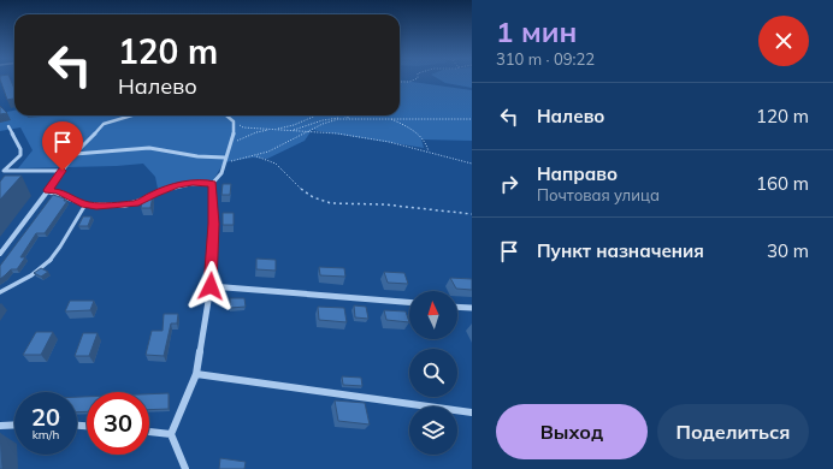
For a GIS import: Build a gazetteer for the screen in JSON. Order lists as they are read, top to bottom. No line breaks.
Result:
{"north":"top","page":{"heading":["1 мин","310 m · 09:22"],"turn":["120 m","Налево"],"list":[{"name":"Налево","value":"120 m"},{"name":"Направо","note":"Почтовая улица","value":"160 m"},{"name":"Пункт назначения","value":"30 m"}],"speed":"20 km/h","limit":"30","buttons":["Выход","Поделиться"]}}
